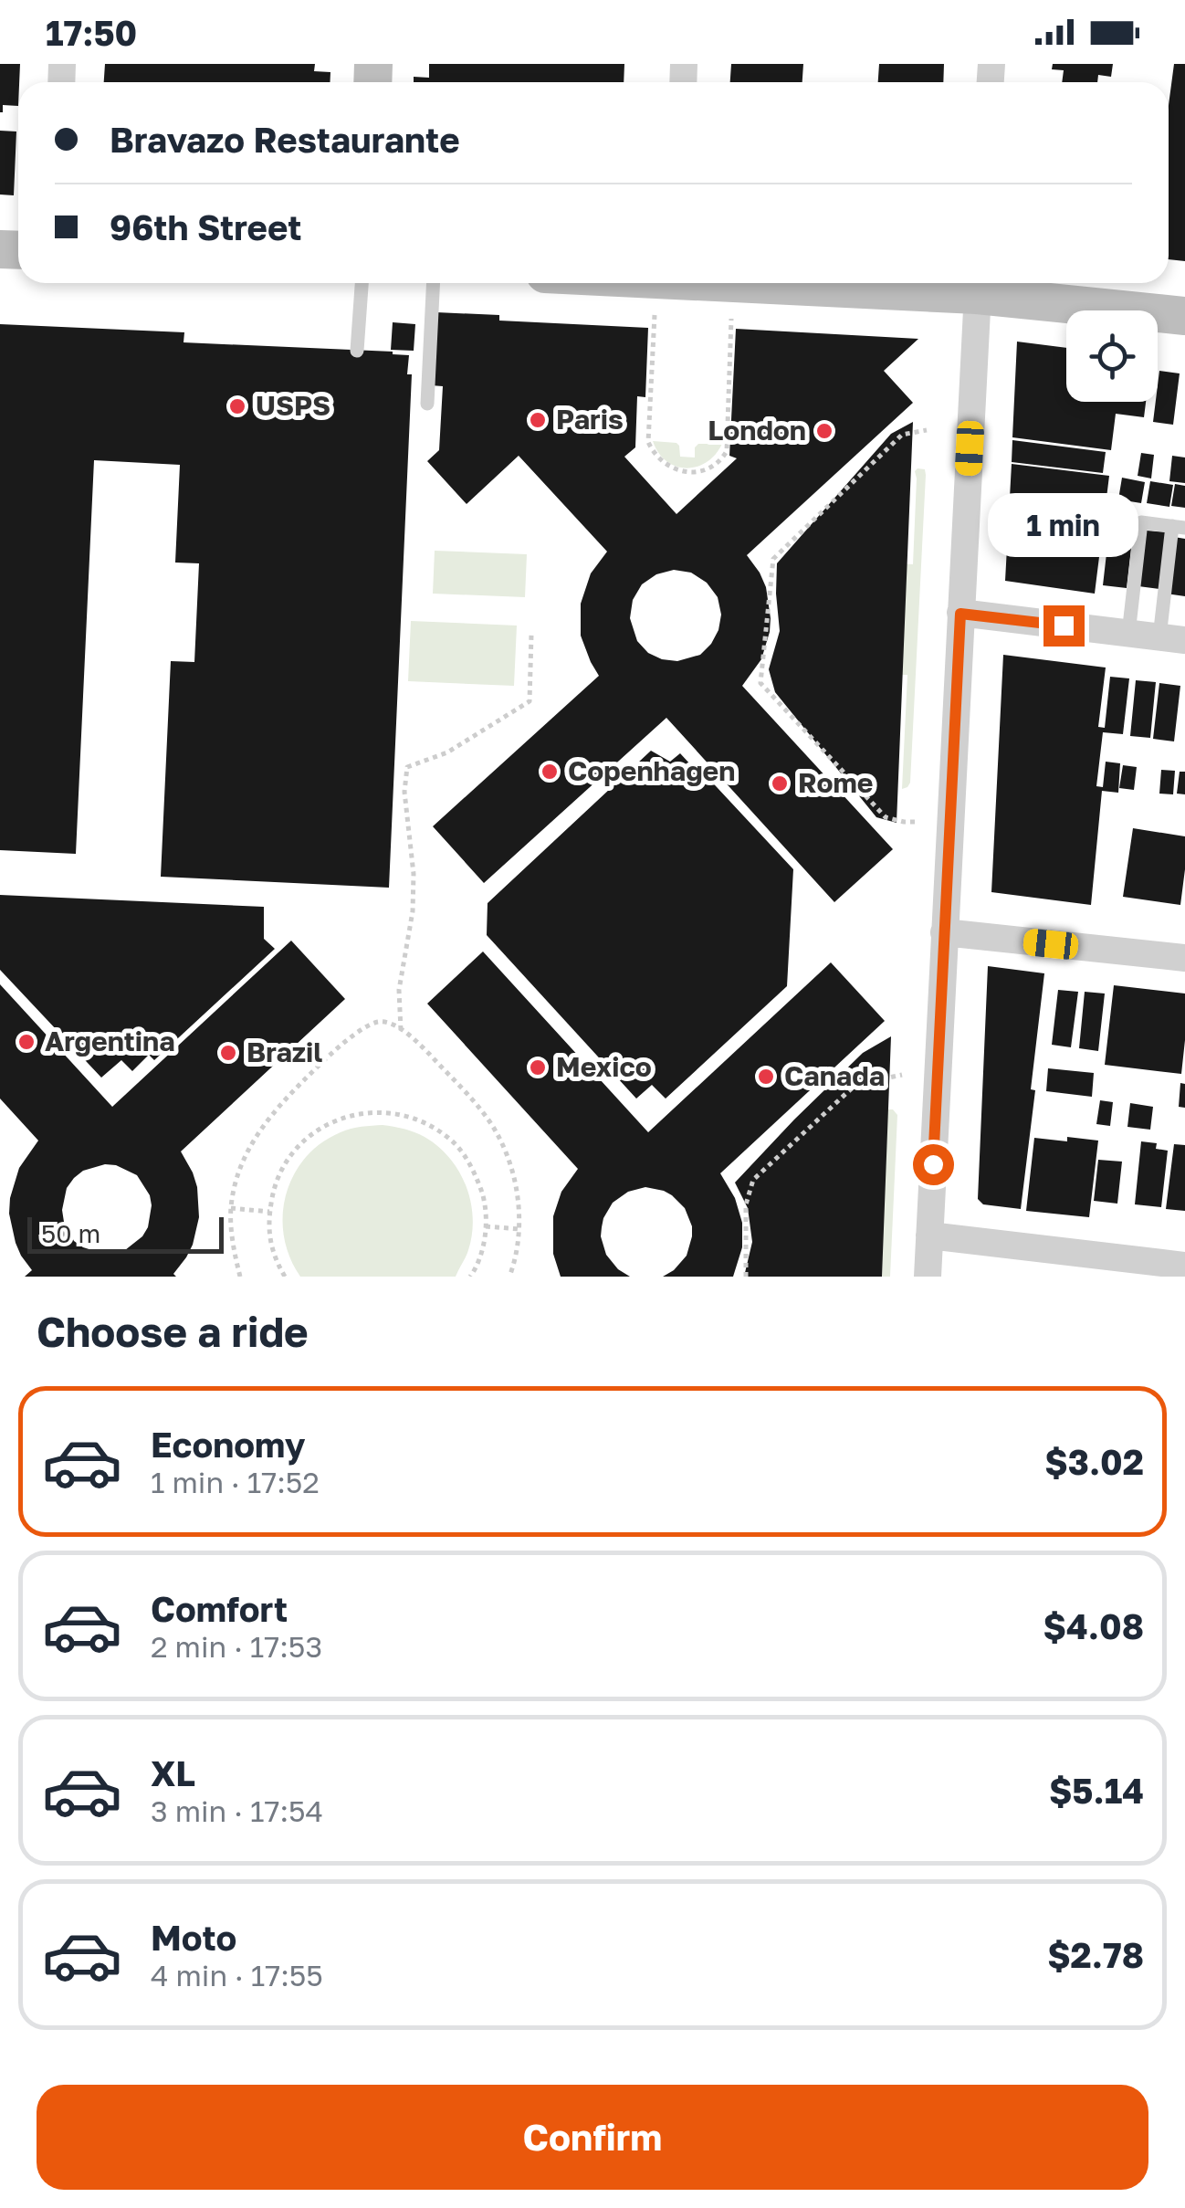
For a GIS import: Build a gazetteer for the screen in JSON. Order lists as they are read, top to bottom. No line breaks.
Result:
{"places":["USPS","Paris","London","Copenhagen","Rome","Argentina","Brazil","Mexico","Canada"],"scale_bar":"50 m","page":{"status":"17:50","banner":["Bravazo Restaurante","96th Street"],"bubble":"1 min","scale":"50 m","heading":"Choose a ride","list":[{"name":"Economy","note":"1 min · 17:52","value":"$3.02"},{"name":"Comfort","note":"2 min · 17:53","value":"$4.08"},{"name":"XL","note":"3 min · 17:54","value":"$5.14"},{"name":"Moto","note":"4 min · 17:55","value":"$2.78"}],"buttons":"Confirm"}}
